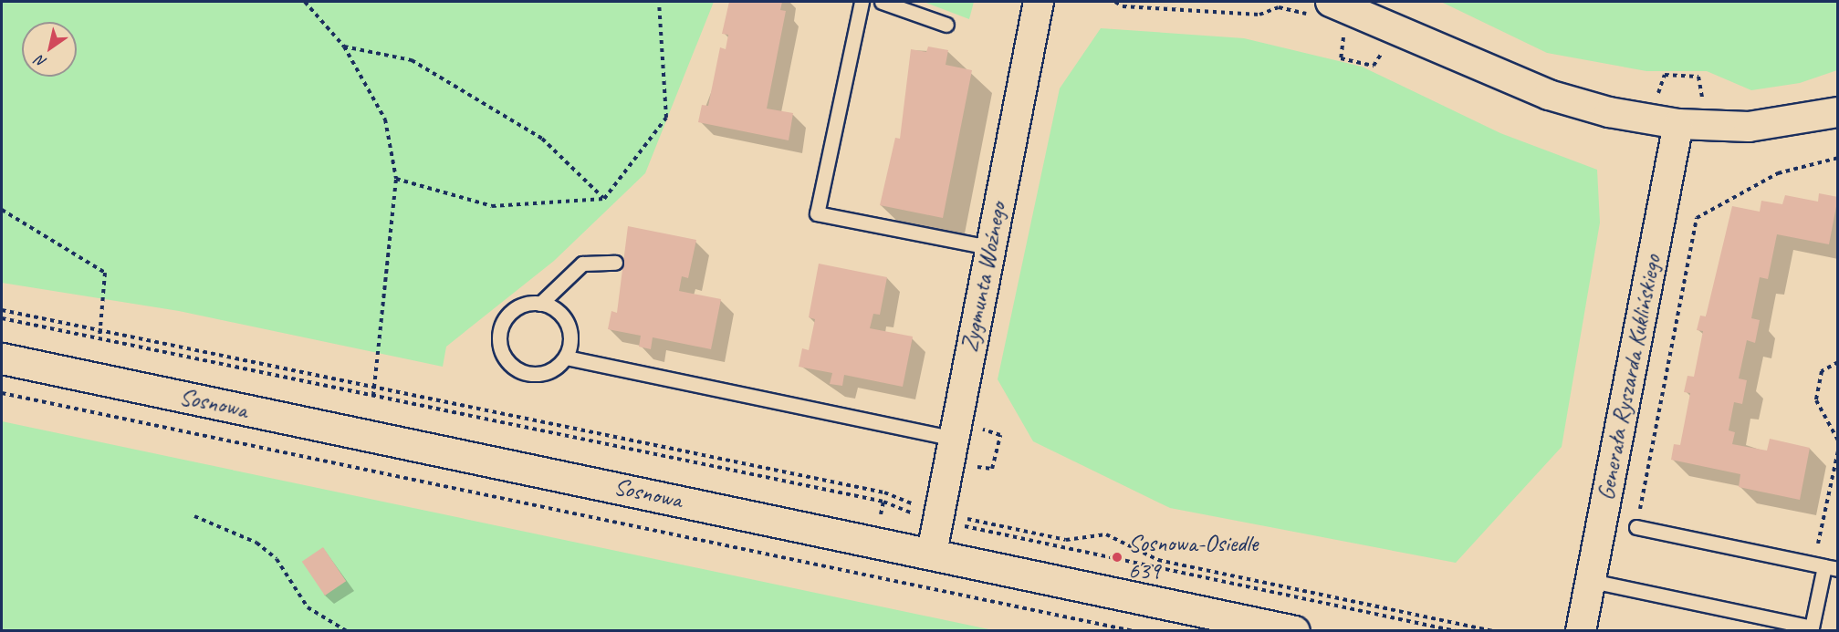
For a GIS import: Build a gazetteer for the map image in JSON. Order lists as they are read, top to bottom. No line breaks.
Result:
{"streets":{"street":["Zygmunta Woźnego","Generała Ryszarda Kuklińskiego","Sosnowa"]},"crossings":[["Zygmunta Woźnego","Sosnowa"]],"places":["Sosnowa-Osiedle 639"],"north":"bottom left"}
